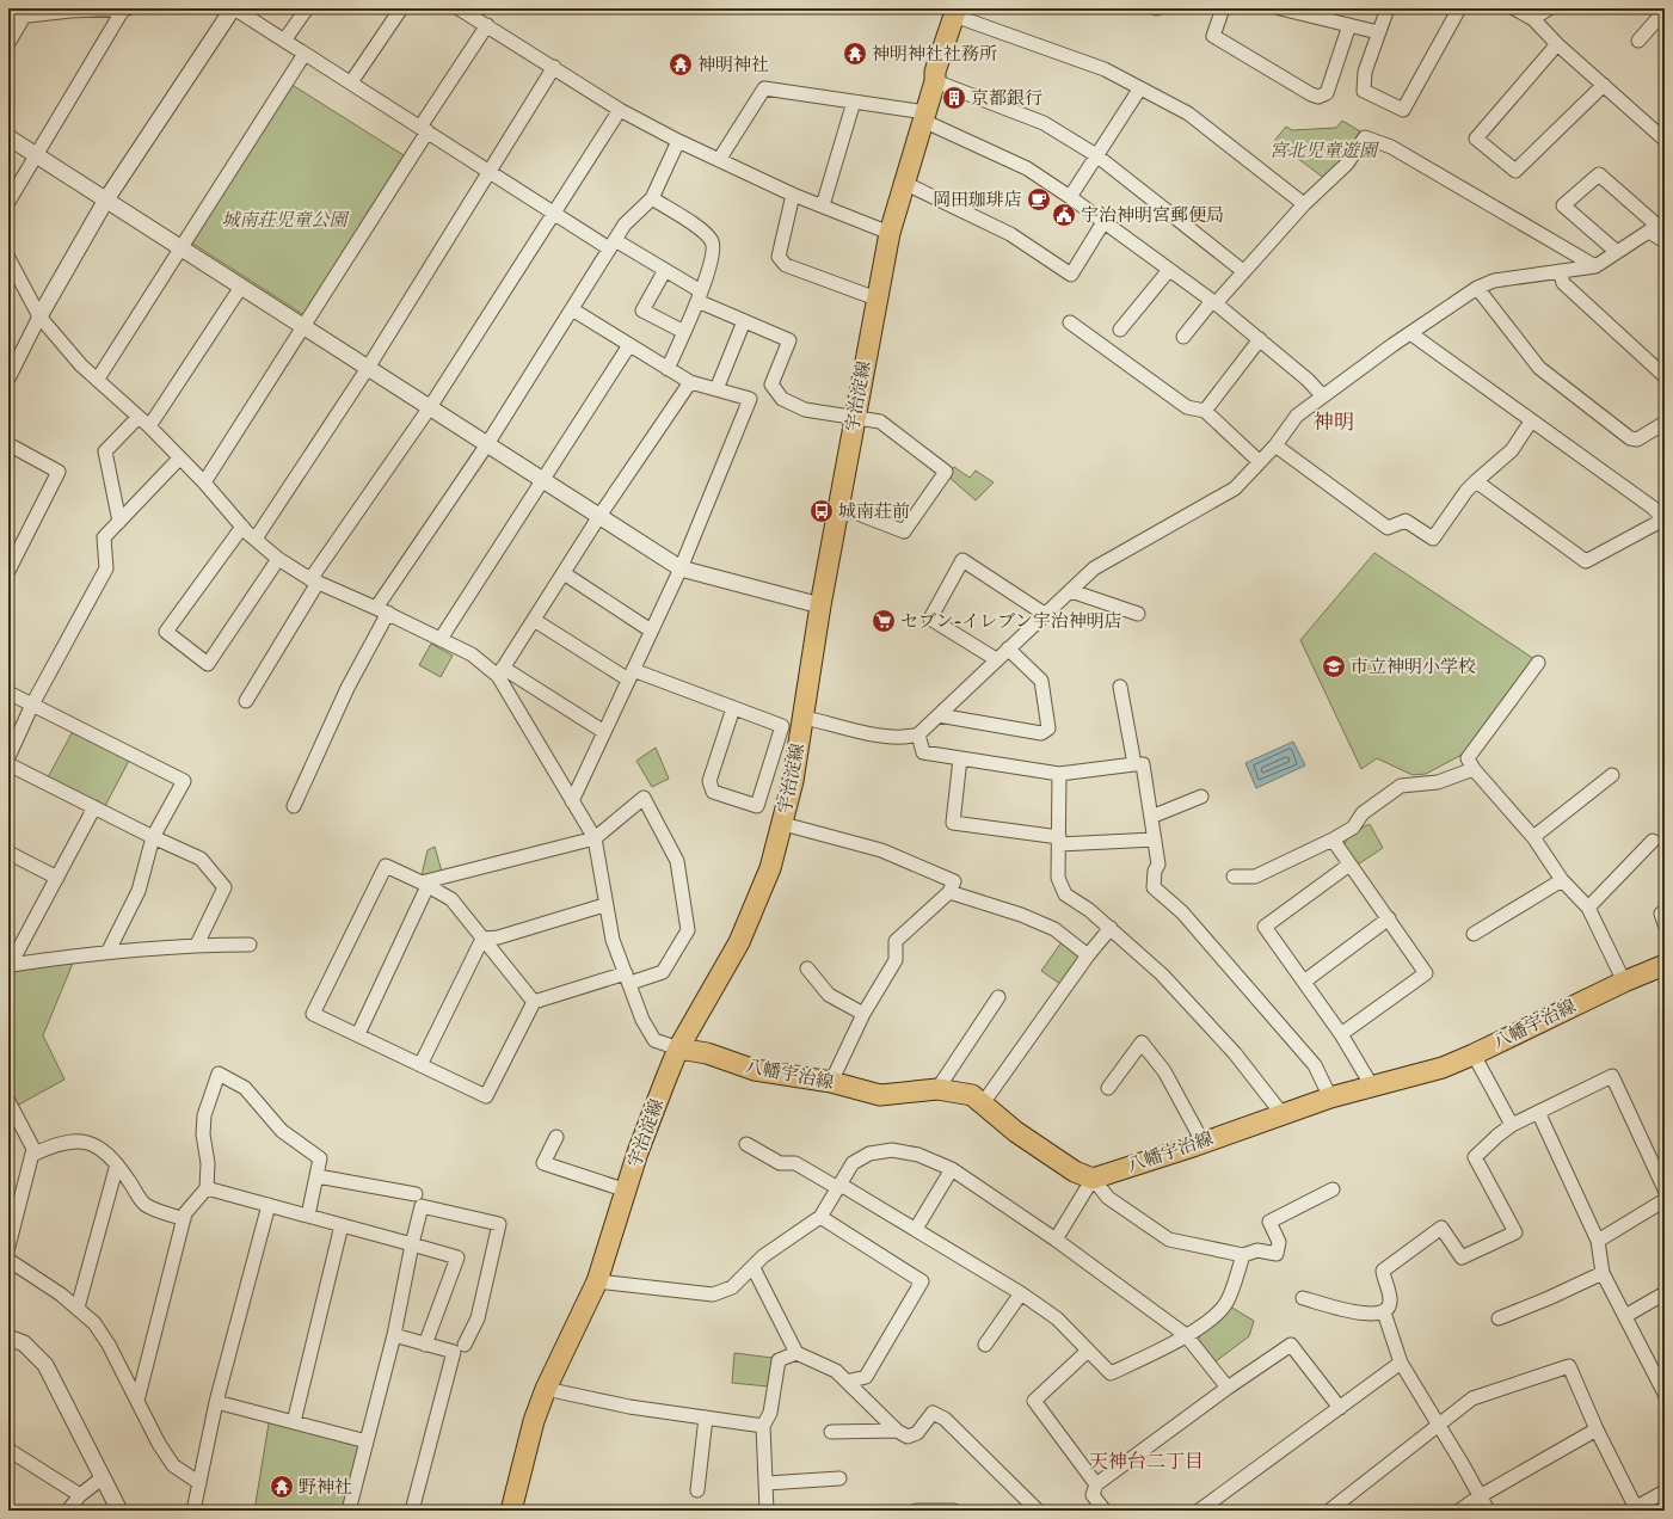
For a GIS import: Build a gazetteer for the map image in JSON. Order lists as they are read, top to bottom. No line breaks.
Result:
{"streets":{"main road":["宇治淀線","八幡宇治線"]},"crossings":[["宇治淀線","八幡宇治線"]],"districts":["神明","天神台二丁目"],"parks":["宮北児童遊園","城南荘児童公園"],"places":{"temple":["神明神社社務所","神明神社","野神社"],"building":["京都銀行"],"cafe":["岡田珈琲店"],"public building":["宇治神明宮郵便局"],"bus stop":["城南荘前"],"supermarket":["セブン-イレブン宇治神明店"],"school or university":["市立神明小学校"]}}
